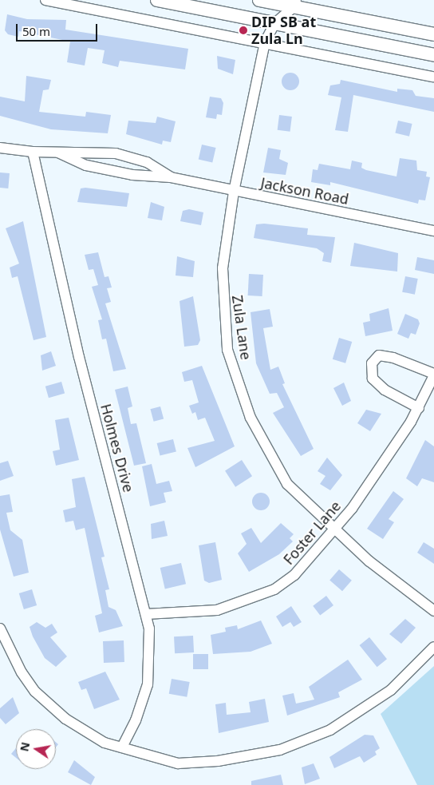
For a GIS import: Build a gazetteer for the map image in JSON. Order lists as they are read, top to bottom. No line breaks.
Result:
{"streets":{"street":["Jackson Road","Zula Lane","Holmes Drive","Foster Lane"]},"crossings":[["Jackson Road","Zula Lane"],["Jackson Road","Holmes Drive"],["Zula Lane","Foster Lane"],["Holmes Drive","Foster Lane"]],"places":["DIP SB at Zula Ln"],"scale_bar":"50 m","north":"left"}
